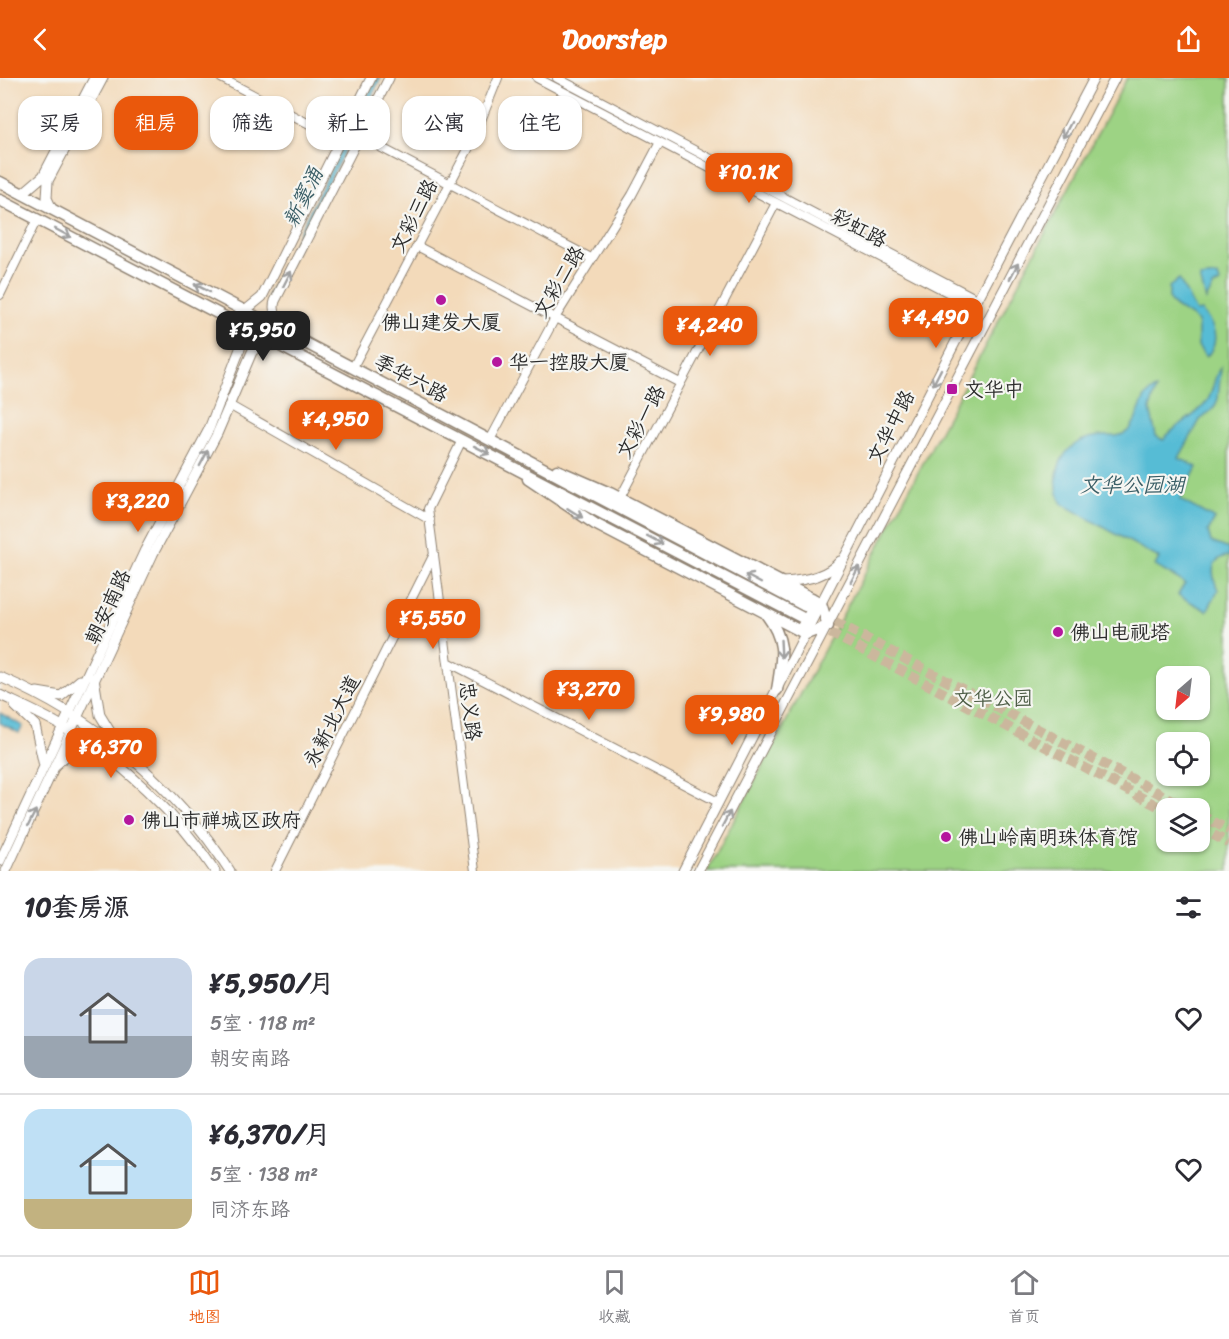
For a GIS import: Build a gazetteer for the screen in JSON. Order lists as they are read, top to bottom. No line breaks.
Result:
{"streets":{"main road":["季华六路","文华中路","朝安南路"],"street":["文彩三路","彩虹路","文彩二路","文彩一路","忠义路","永新北大道"]},"crossings":[["文彩三路","季华六路"],["彩虹路","文彩二路"],["彩虹路","文彩一路"],["彩虹路","文华中路"],["文彩二路","季华六路"],["季华六路","文华中路"],["季华六路","朝安南路"],["季华六路","忠义路"],["忠义路","永新北大道"]],"water":["新窦涌","文华公园湖"],"parks":["文华公园"],"places":{"other":["佛山建发大厦","华一控股大厦","佛山电视塔","佛山市禅城区政府","佛山岭南明珠体育馆"],"transit":["文华中"]},"north":"bottom left","page":{"header":"Doorstep","chip":["买房","租房","筛选","新上","公寓","住宅"],"price":["¥10.1K","¥4,490","¥4,240","¥5,950","¥4,950","¥3,220","¥5,550","¥3,270","¥9,980","¥6,370"],"heading":"10套房源","list":[{"name":"¥5,950/月","note":"5室 · 118 m² · 朝安南路"},{"name":"¥6,370/月","note":"5室 · 138 m² · 同济东路"}],"tabs":["地图","收藏","首页"]}}
